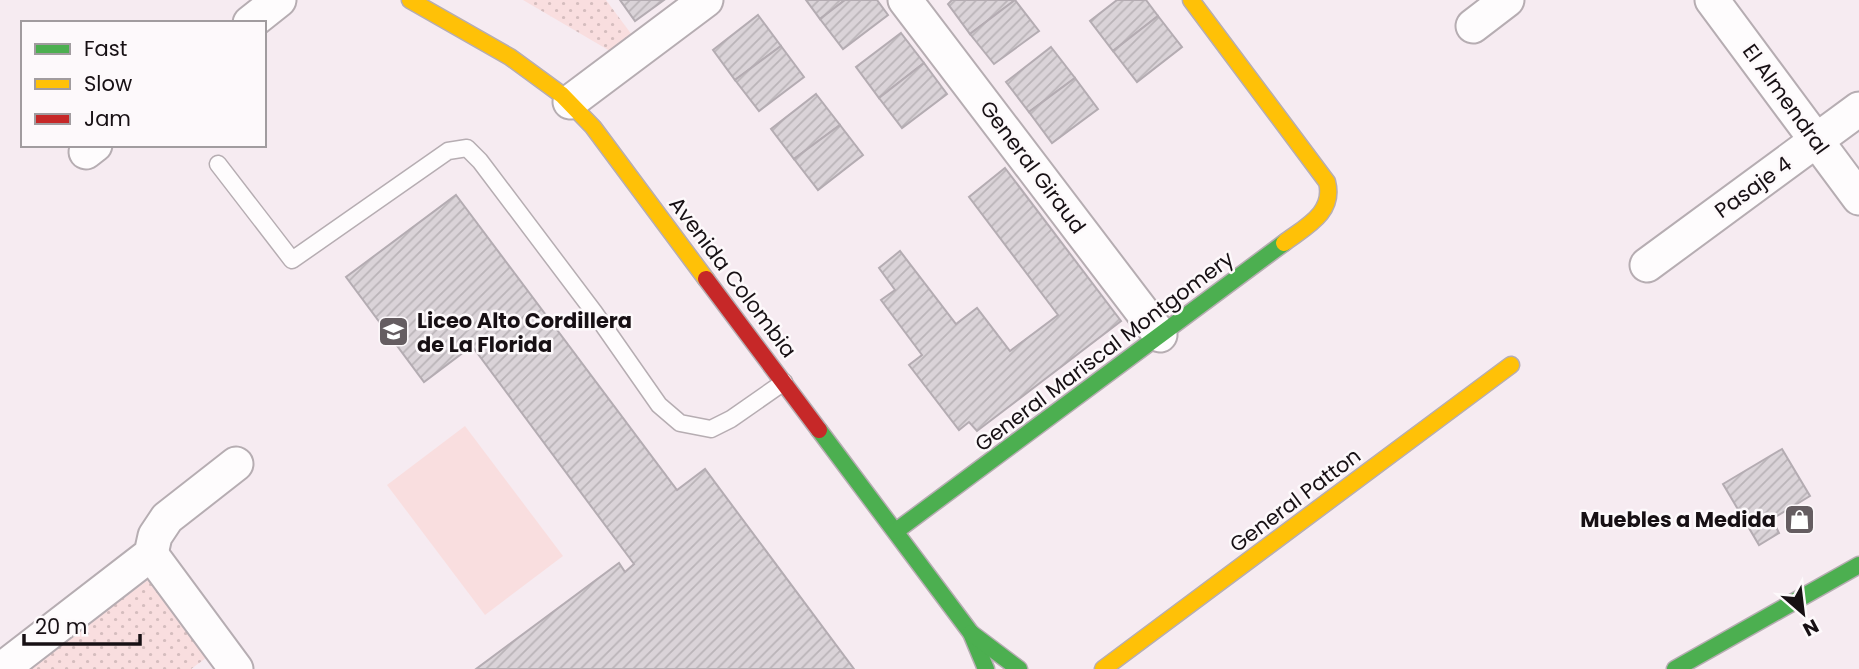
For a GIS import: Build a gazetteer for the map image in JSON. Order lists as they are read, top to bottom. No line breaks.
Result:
{"streets":{"street":["El Almendral","General Giraud","Pasaje 4","Avenida Colombia","General Mariscal Montgomery","General Patton"]},"crossings":[["El Almendral","Pasaje 4"],["General Giraud","General Mariscal Montgomery"],["Avenida Colombia","General Mariscal Montgomery"]],"places":{"school or university":["Liceo Alto Cordillera de La Florida"],"shop":["Muebles a Medida"]},"legend":["Fast","Slow","Jam"],"scale_bar":"20 m","north":"bottom right"}
